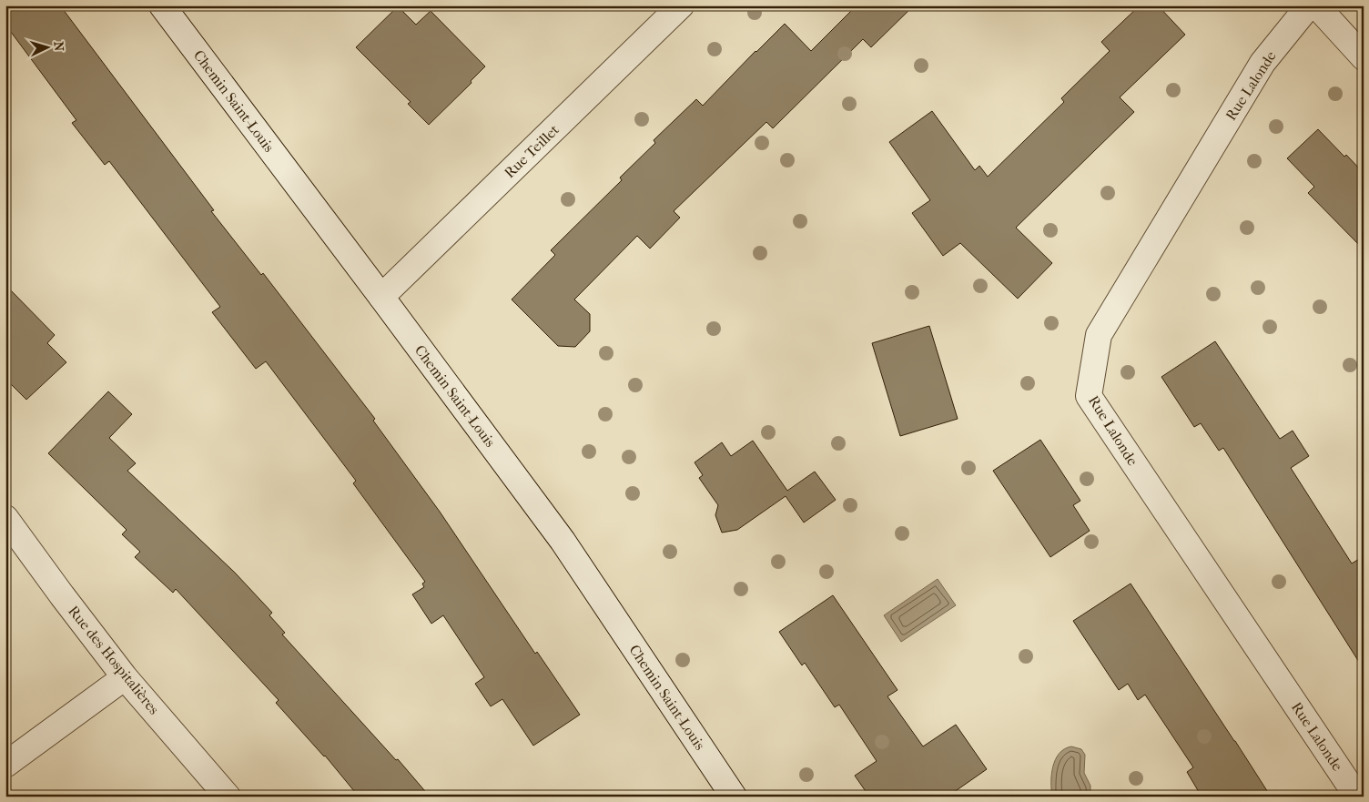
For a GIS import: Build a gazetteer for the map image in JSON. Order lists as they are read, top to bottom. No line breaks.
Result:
{"streets":{"street":["Rue Lalonde","Chemin Saint-Louis","Rue Teillet","Rue des Hospitalières"]},"crossings":[["Chemin Saint-Louis","Rue Teillet"]],"north":"right"}
